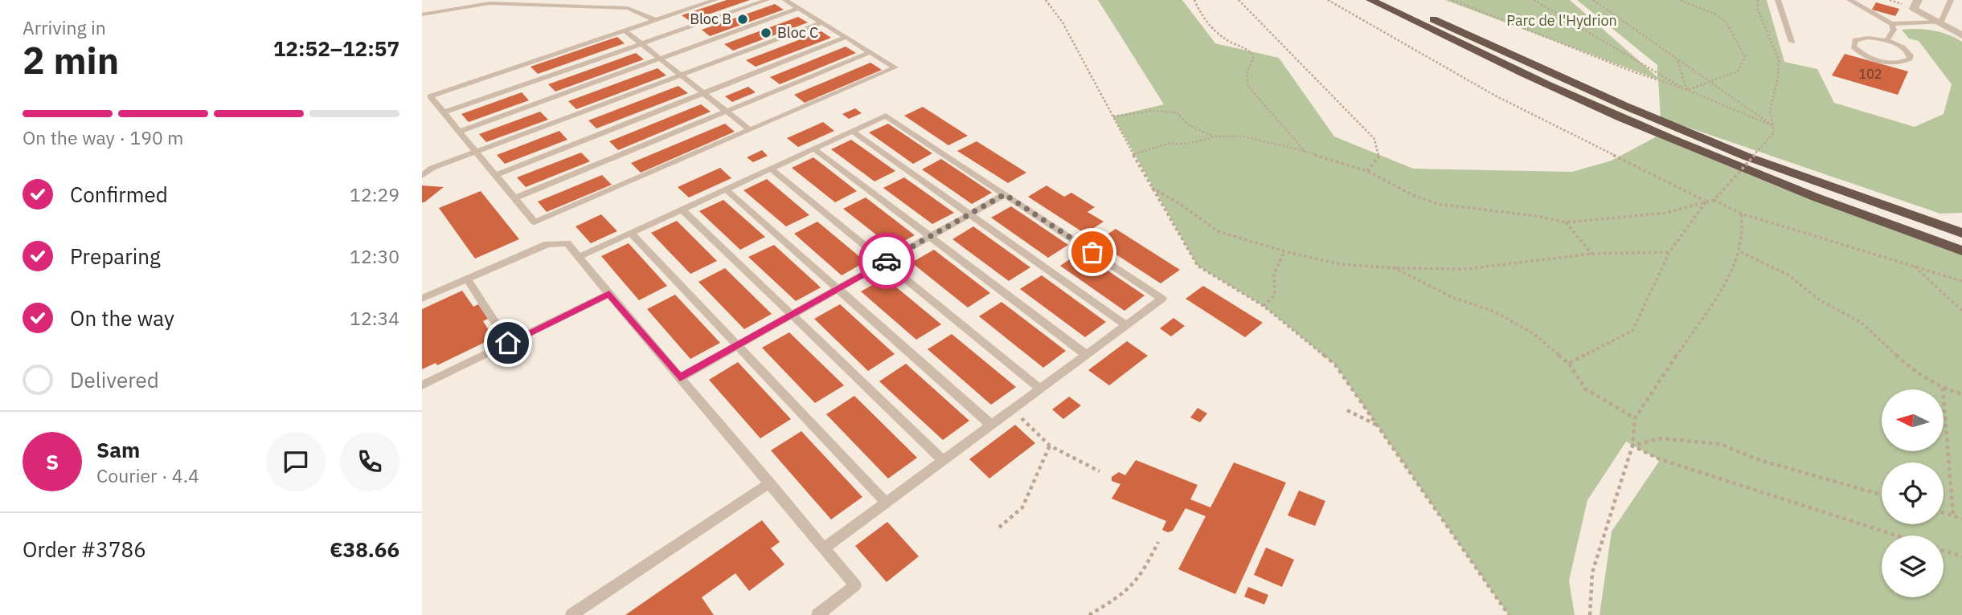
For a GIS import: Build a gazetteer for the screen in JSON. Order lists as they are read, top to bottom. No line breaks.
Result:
{"parks":["Parc de l'Hydrion"],"places":["Bloc B","Bloc C"],"house_numbers":["102"],"north":"left","page":{"heading":["2 min","Arriving in","12:52–12:57"],"panel":["Sam","Courier · 4.4","Order #3786","€38.66"],"bar":"On the way · 190 m","list":[["Confirmed","12:29"],["Preparing","12:30"],["On the way","12:34"],"Delivered"],"round":"S"}}
